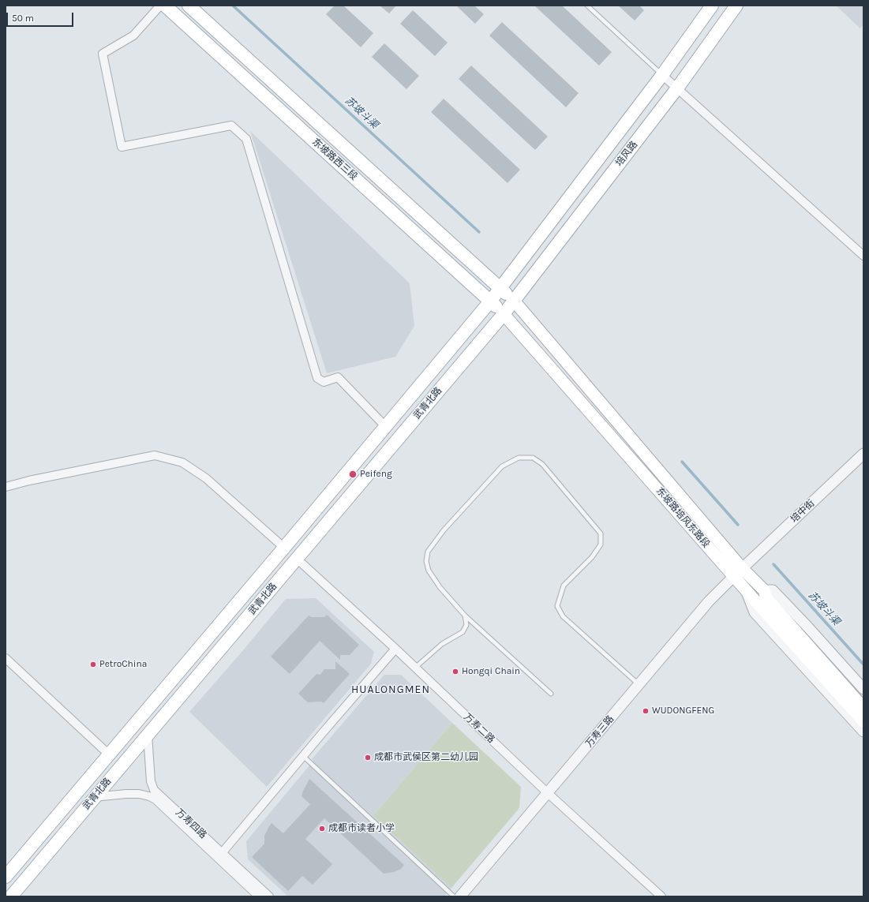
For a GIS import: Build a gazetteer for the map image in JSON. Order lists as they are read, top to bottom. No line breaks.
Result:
{"streets":{"main road":["培风路","东坡路西三段","武青北路","东坡路培风东路段"],"street":["培中街","万寿二路","万寿三路","万寿四路"]},"crossings":[["培风路","东坡路西三段"],["培风路","武青北路"],["培风路","东坡路培风东路段"],["东坡路西三段","武青北路"],["东坡路西三段","东坡路培风东路段"],["武青北路","东坡路培风东路段"],["武青北路","万寿二路"],["武青北路","万寿四路"],["培中街","东坡路培风东路段"],["培中街","万寿三路"],["东坡路培风东路段","万寿三路"],["万寿二路","万寿三路"]],"districts":["HUALONGMEN"],"water":["苏坡斗渠"],"places":["Peifeng","PetroChina","Hongqi Chain","WUDONGFENG","成都市武侯区第二幼儿园","成都市读者小学"],"scale_bar":"50 m"}
